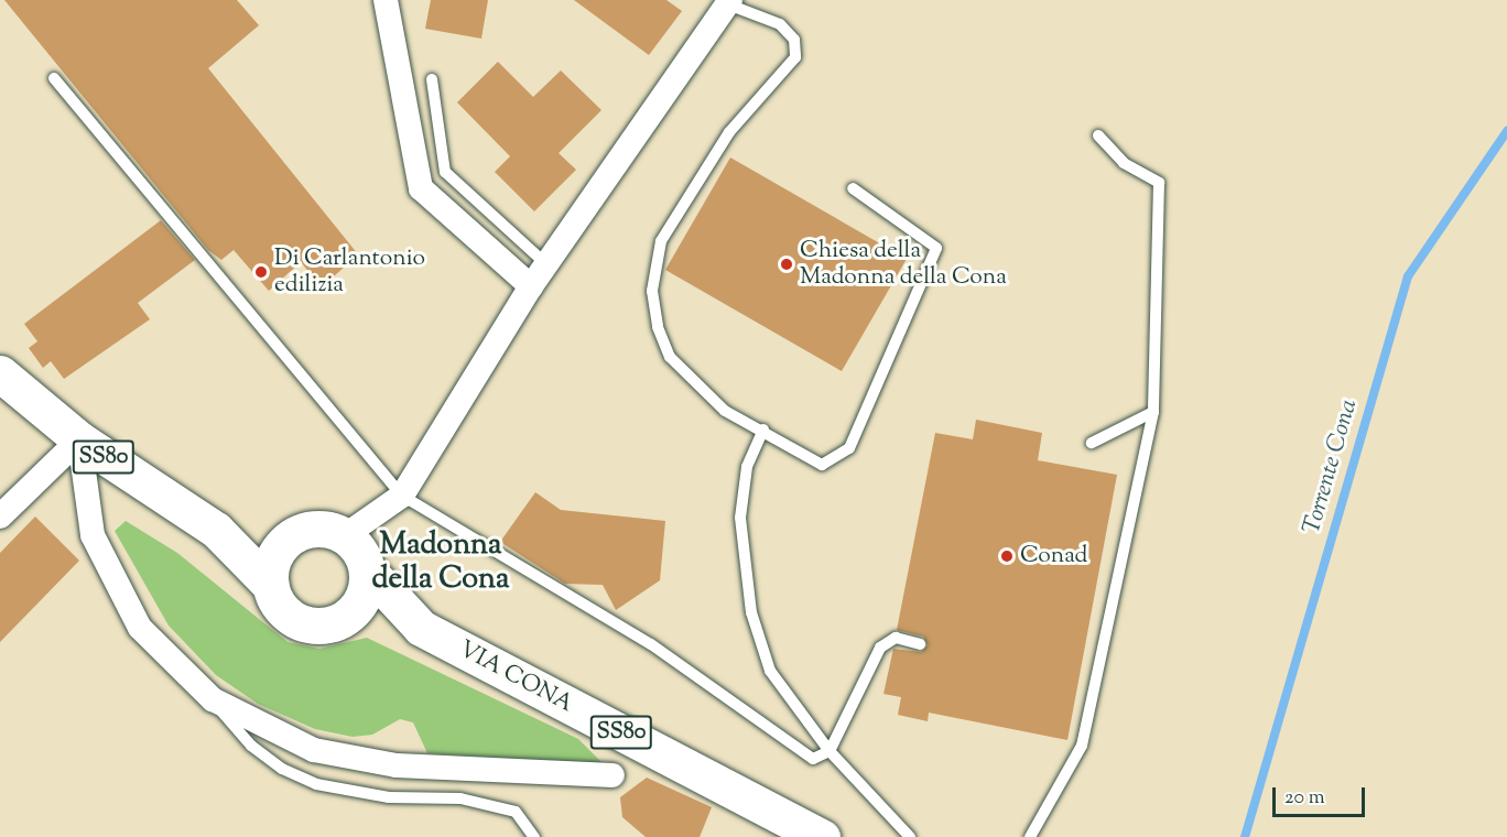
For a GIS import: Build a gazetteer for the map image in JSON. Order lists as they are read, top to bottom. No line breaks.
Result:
{"streets":{"main road":["SS80","VIA CONA"]},"crossings":[["SS80","VIA CONA"]],"districts":["Madonna della Cona"],"water":["Torrente Cona"],"places":["Chiesa della Madonna della Cona","Di Carlantonio edilizia","Conad"],"scale_bar":"20 m"}
